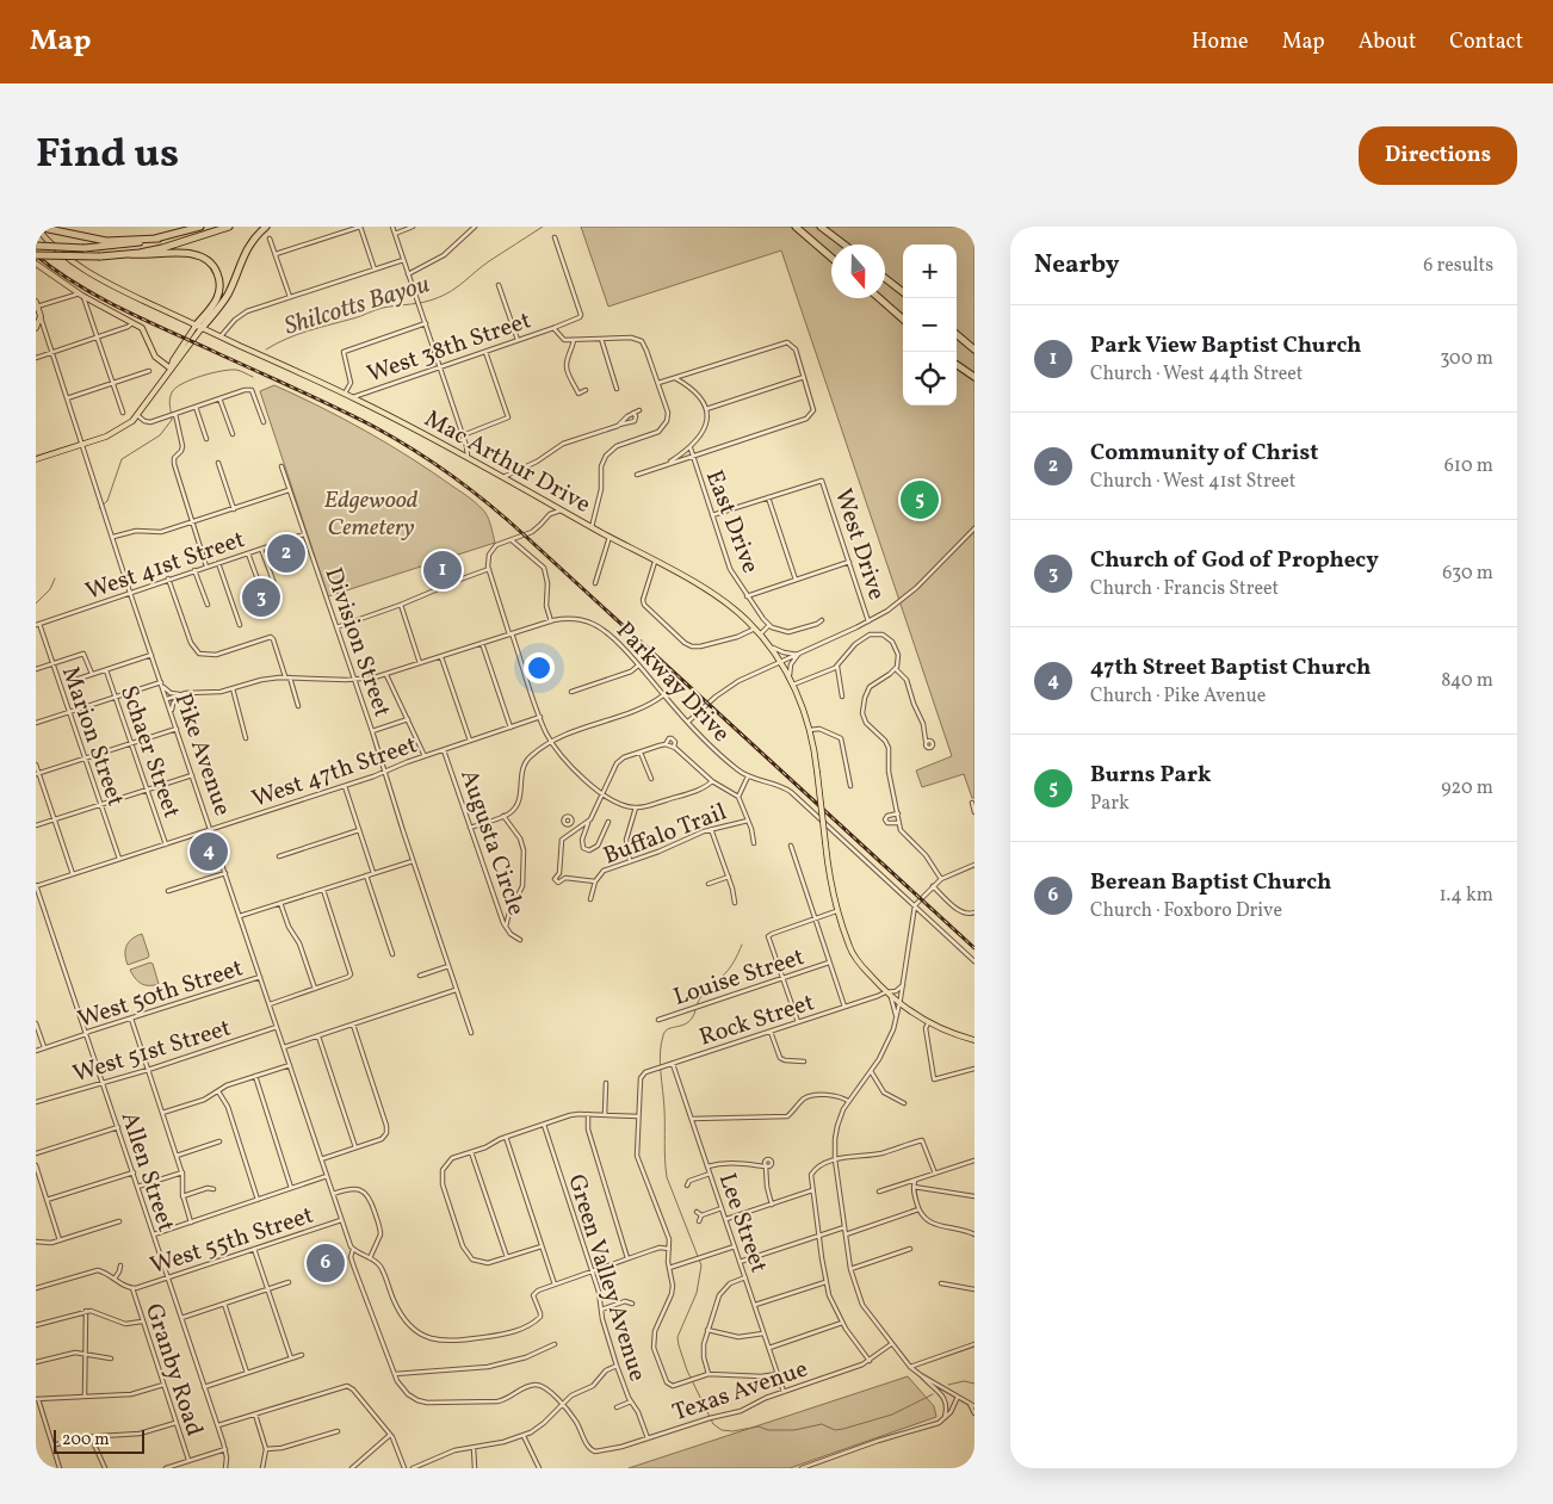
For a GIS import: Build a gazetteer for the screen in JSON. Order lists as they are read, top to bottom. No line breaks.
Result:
{"streets":{"main road":["Mac Arthur Drive"],"street":["West 38th Street","East Drive","West Drive","West 41st Street","Division Street","Parkway Drive","Marion Street","Schaer Street","Pike Avenue","West 47th Street","Buffalo Trail","Augusta Circle","Louise Street","West 50th Street","Rock Street","West 51st Street","Allen Street","Lee Street","West 55th Street","Green Valley Avenue","Granby Road","Texas Avenue"]},"crossings":[["West 38th Street","Mac Arthur Drive"],["Mac Arthur Drive","Rock Street"],["West 41st Street","Division Street"],["West 41st Street","Marion Street"],["West 41st Street","Pike Avenue"],["Division Street","Parkway Drive"],["Division Street","West 47th Street"],["Parkway Drive","Pike Avenue"],["Marion Street","Schaer Street"],["Marion Street","West 47th Street"],["Schaer Street","West 47th Street"],["Pike Avenue","West 47th Street"],["Pike Avenue","West 50th Street"],["Pike Avenue","West 51st Street"],["Pike Avenue","West 55th Street"],["Pike Avenue","Texas Avenue"],["West 47th Street","Augusta Circle"],["West 47th Street","Allen Street"],["West 50th Street","Allen Street"],["Rock Street","Lee Street"],["West 51st Street","Allen Street"],["Allen Street","West 55th Street"],["Lee Street","Texas Avenue"],["West 55th Street","Granby Road"],["Green Valley Avenue","Texas Avenue"]],"water":["Shilcotts Bayou"],"parks":["Edgewood Cemetery"],"scale_bar":"200 m","north":"bottom","page":{"header":"Map","nav":["Home","Map","About","Contact"],"title":"Find us","buttons":"Directions","heading":["Nearby","6 results"],"map_buttons":["+","−"],"list":[{"mark":"1","name":"Park View Baptist Church","note":"Church · West 44th Street","value":"300 m"},{"mark":"2","name":"Community of Christ","note":"Church · West 41st Street","value":"610 m"},{"mark":"3","name":"Church of God of Prophecy","note":"Church · Francis Street","value":"630 m"},{"mark":"4","name":"47th Street Baptist Church","note":"Church · Pike Avenue","value":"840 m"},{"mark":"5","name":"Burns Park","note":"Park","value":"920 m"},{"mark":"6","name":"Berean Baptist Church","note":"Church · Foxboro Drive","value":"1.4 km"}],"pins":["5","2","1","3","4","6"],"scale":"200 m"}}
